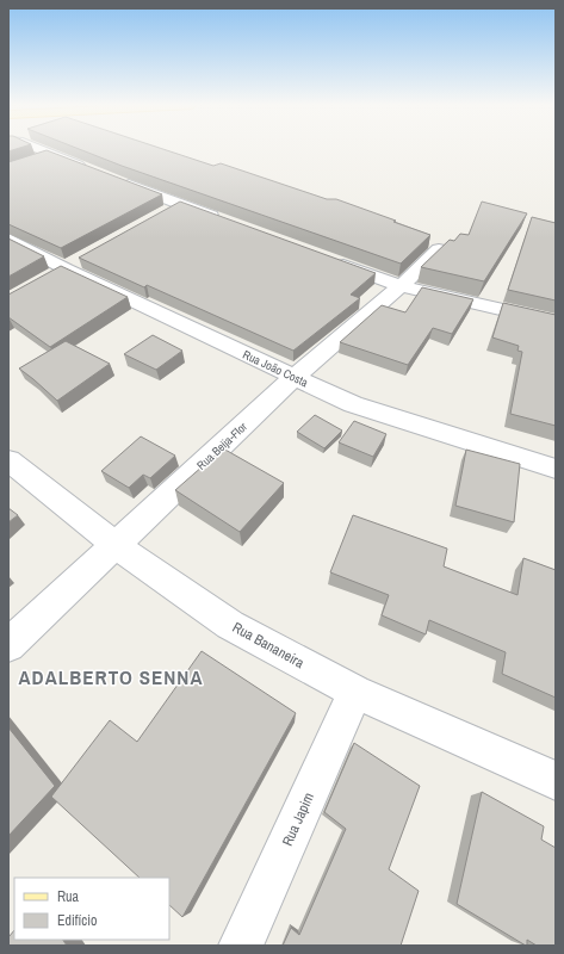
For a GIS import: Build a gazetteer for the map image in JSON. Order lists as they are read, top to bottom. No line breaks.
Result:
{"streets":{"street":["Rua João Costa","Rua Beija-Flor","Rua Bananeira","Rua Japim"]},"crossings":[["Rua João Costa","Rua Beija-Flor"],["Rua Beija-Flor","Rua Bananeira"],["Rua Bananeira","Rua Japim"]],"districts":["ADALBERTO SENNA"],"legend":["Rua","Edifício"]}
